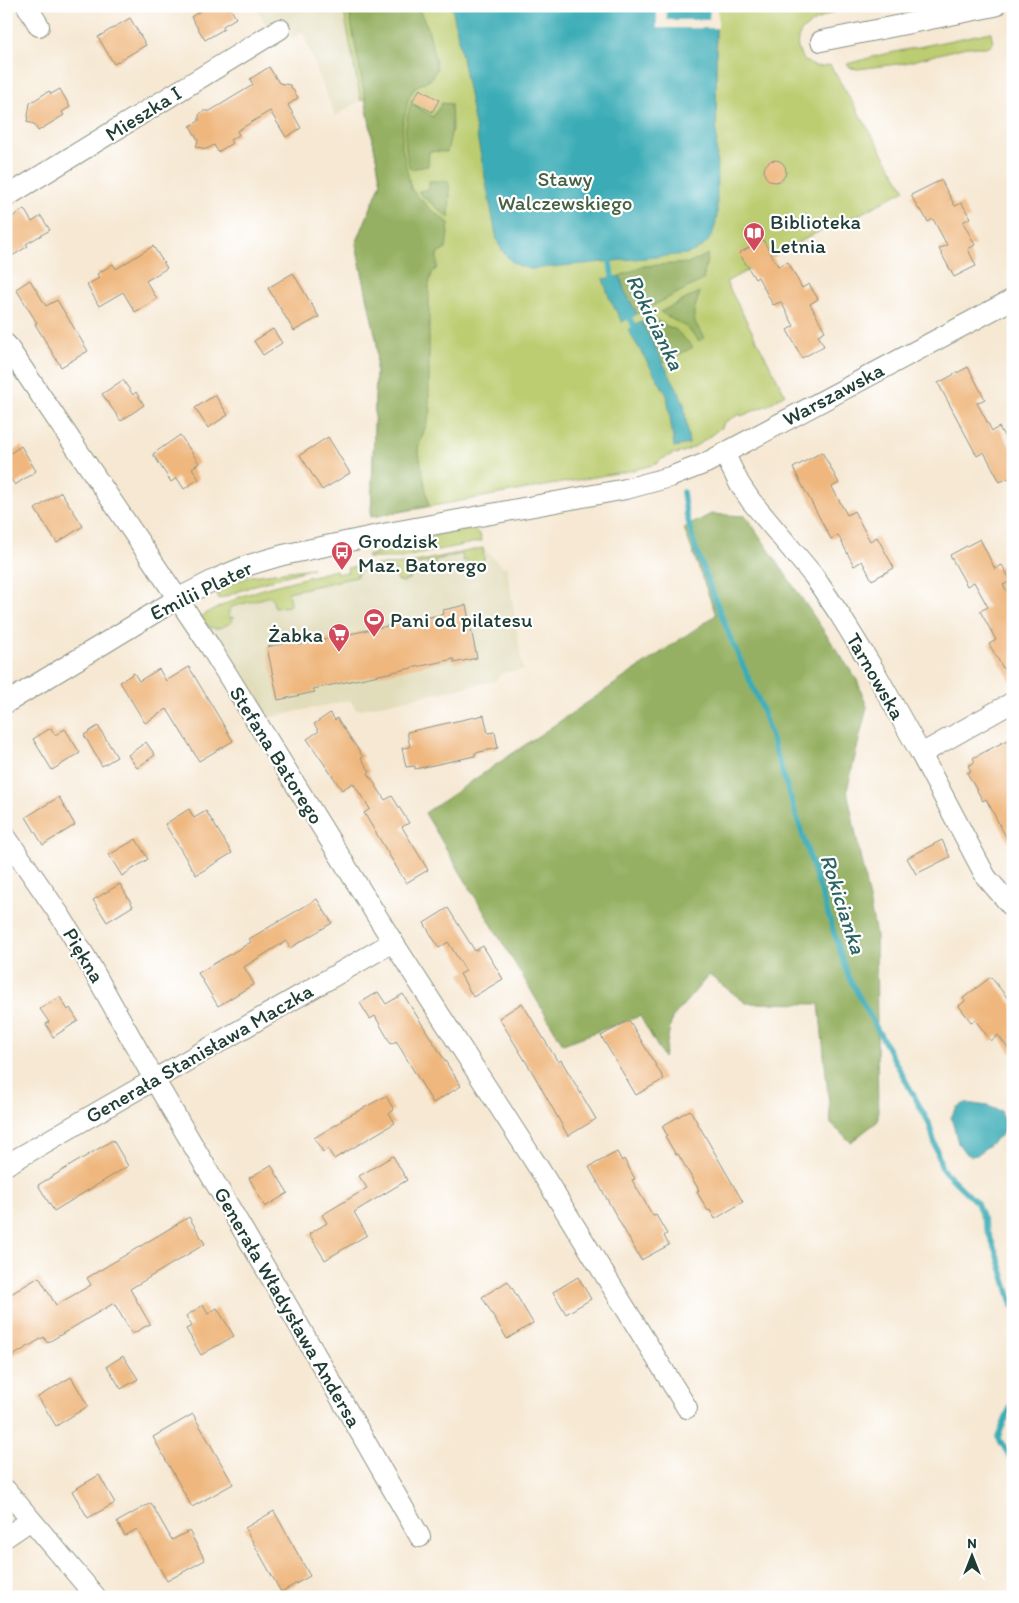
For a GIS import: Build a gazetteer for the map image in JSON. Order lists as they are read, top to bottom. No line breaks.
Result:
{"streets":{"street":["Mieszka I","Warszawska","Emilii Plater","Tarnowska","Stefana Batorego","Piękna","Generała Stanisława Maczka","Generała Władysława Andersa"]},"crossings":[["Warszawska","Emilii Plater"],["Warszawska","Tarnowska"],["Emilii Plater","Stefana Batorego"],["Stefana Batorego","Generała Stanisława Maczka"],["Piękna","Generała Stanisława Maczka"],["Piękna","Generała Władysława Andersa"],["Generała Stanisława Maczka","Generała Władysława Andersa"]],"water":["Rokicianka"],"parks":["Stawy Walczewskiego"],"places":{"library":["Biblioteka Letnia"],"bus stop":["Grodzisk Maz. Batorego"],"sports":["Pani od pilatesu"],"supermarket":["Żabka"]},"north":"top"}
